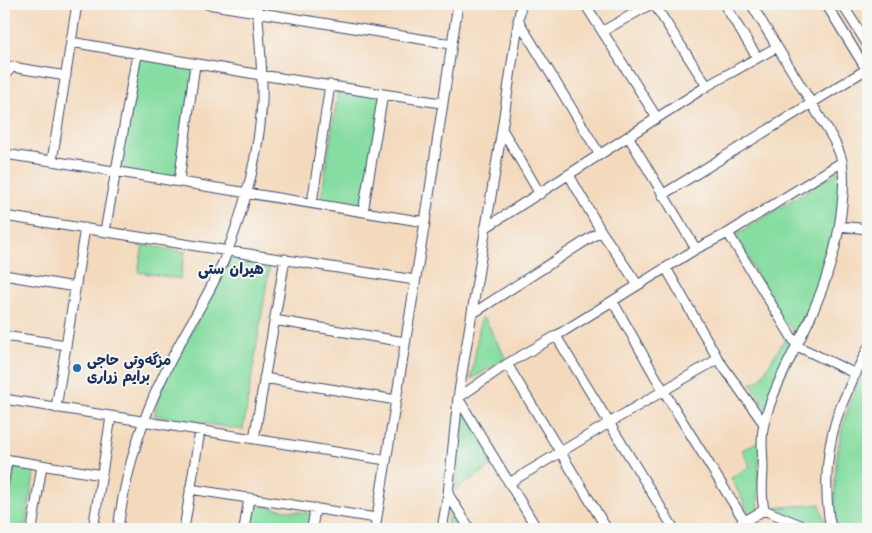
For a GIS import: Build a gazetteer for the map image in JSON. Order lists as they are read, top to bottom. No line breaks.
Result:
{"districts":["هیران ستی"],"places":["مزگەوتی حاجی برایم زراری"]}
